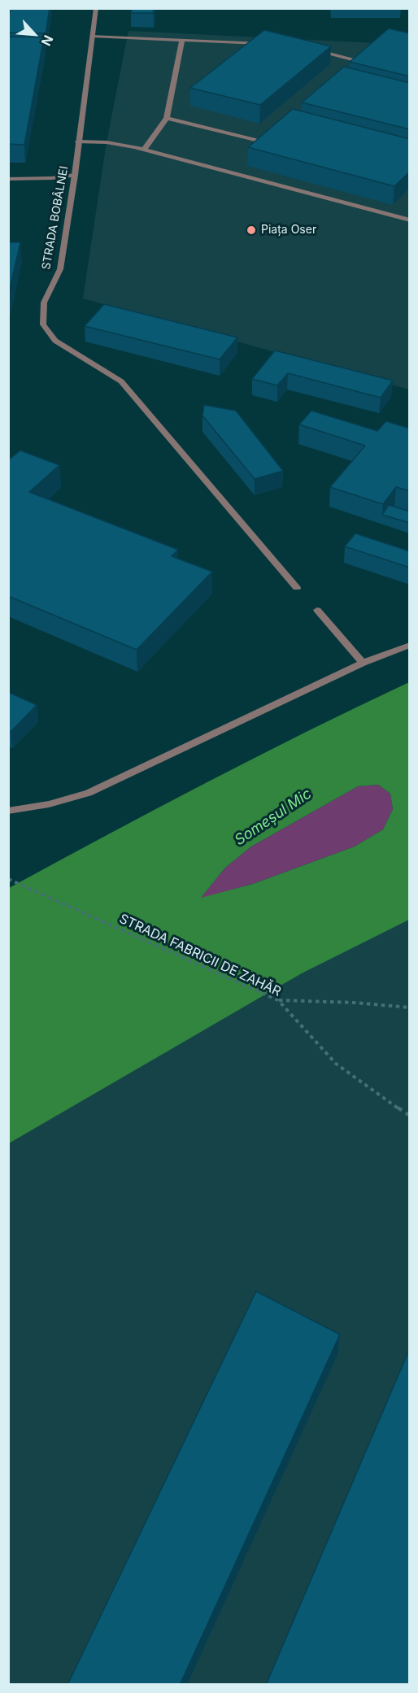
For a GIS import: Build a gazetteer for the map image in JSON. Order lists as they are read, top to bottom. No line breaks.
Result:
{"streets":{"street":["STRADA BOBÂLNEI"],"path":["STRADA FABRICII DE ZAHĂR"]},"water":["Someșul Mic"],"places":["Piața Oser"],"north":"bottom right"}
